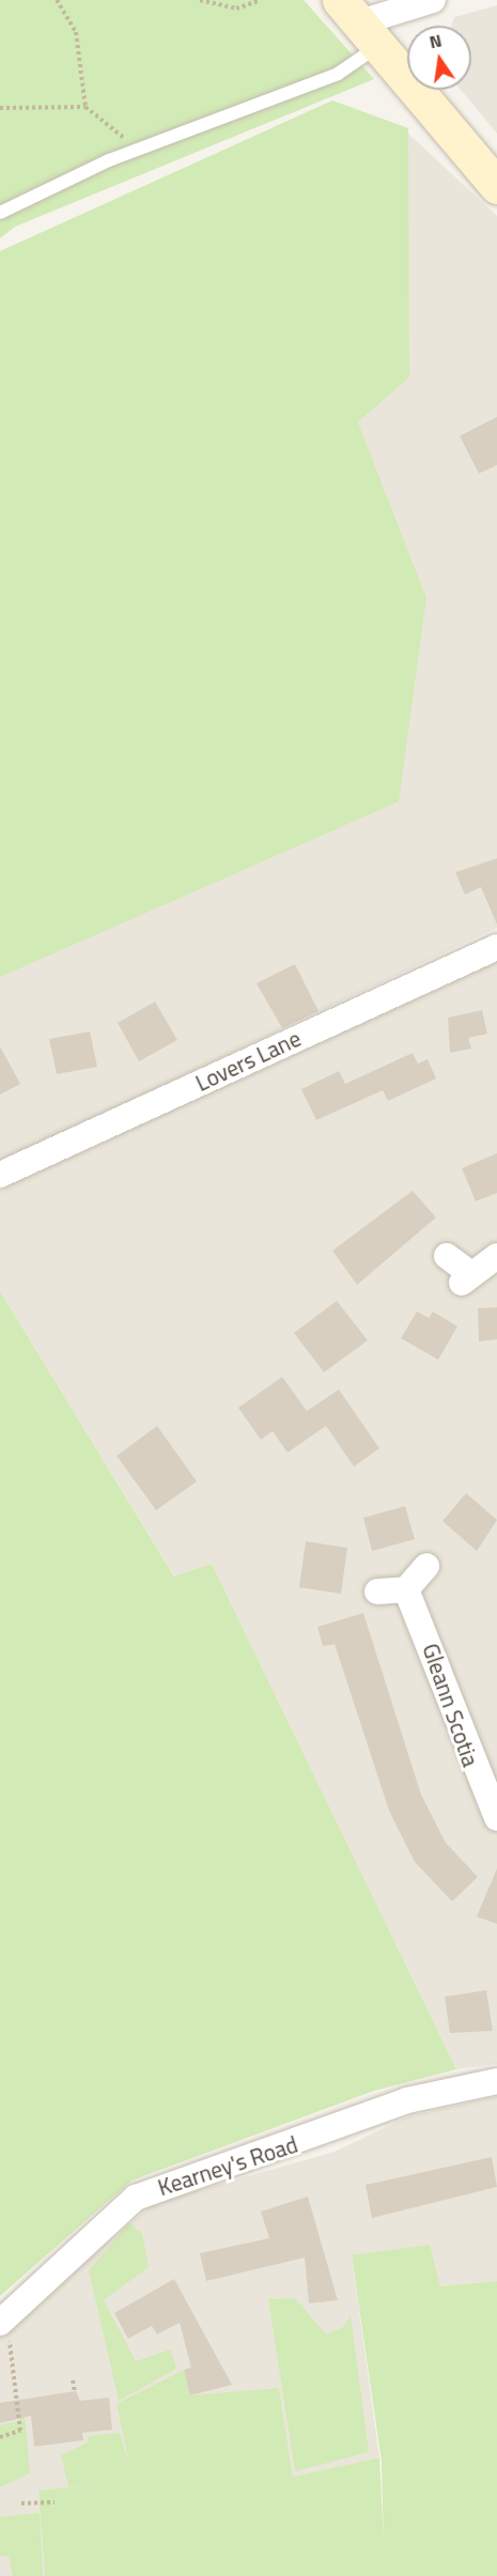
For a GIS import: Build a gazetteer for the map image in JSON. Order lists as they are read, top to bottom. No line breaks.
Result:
{"streets":{"street":["Lovers Lane","Gleann Scotia","Kearney's Road"]},"north":"top"}
